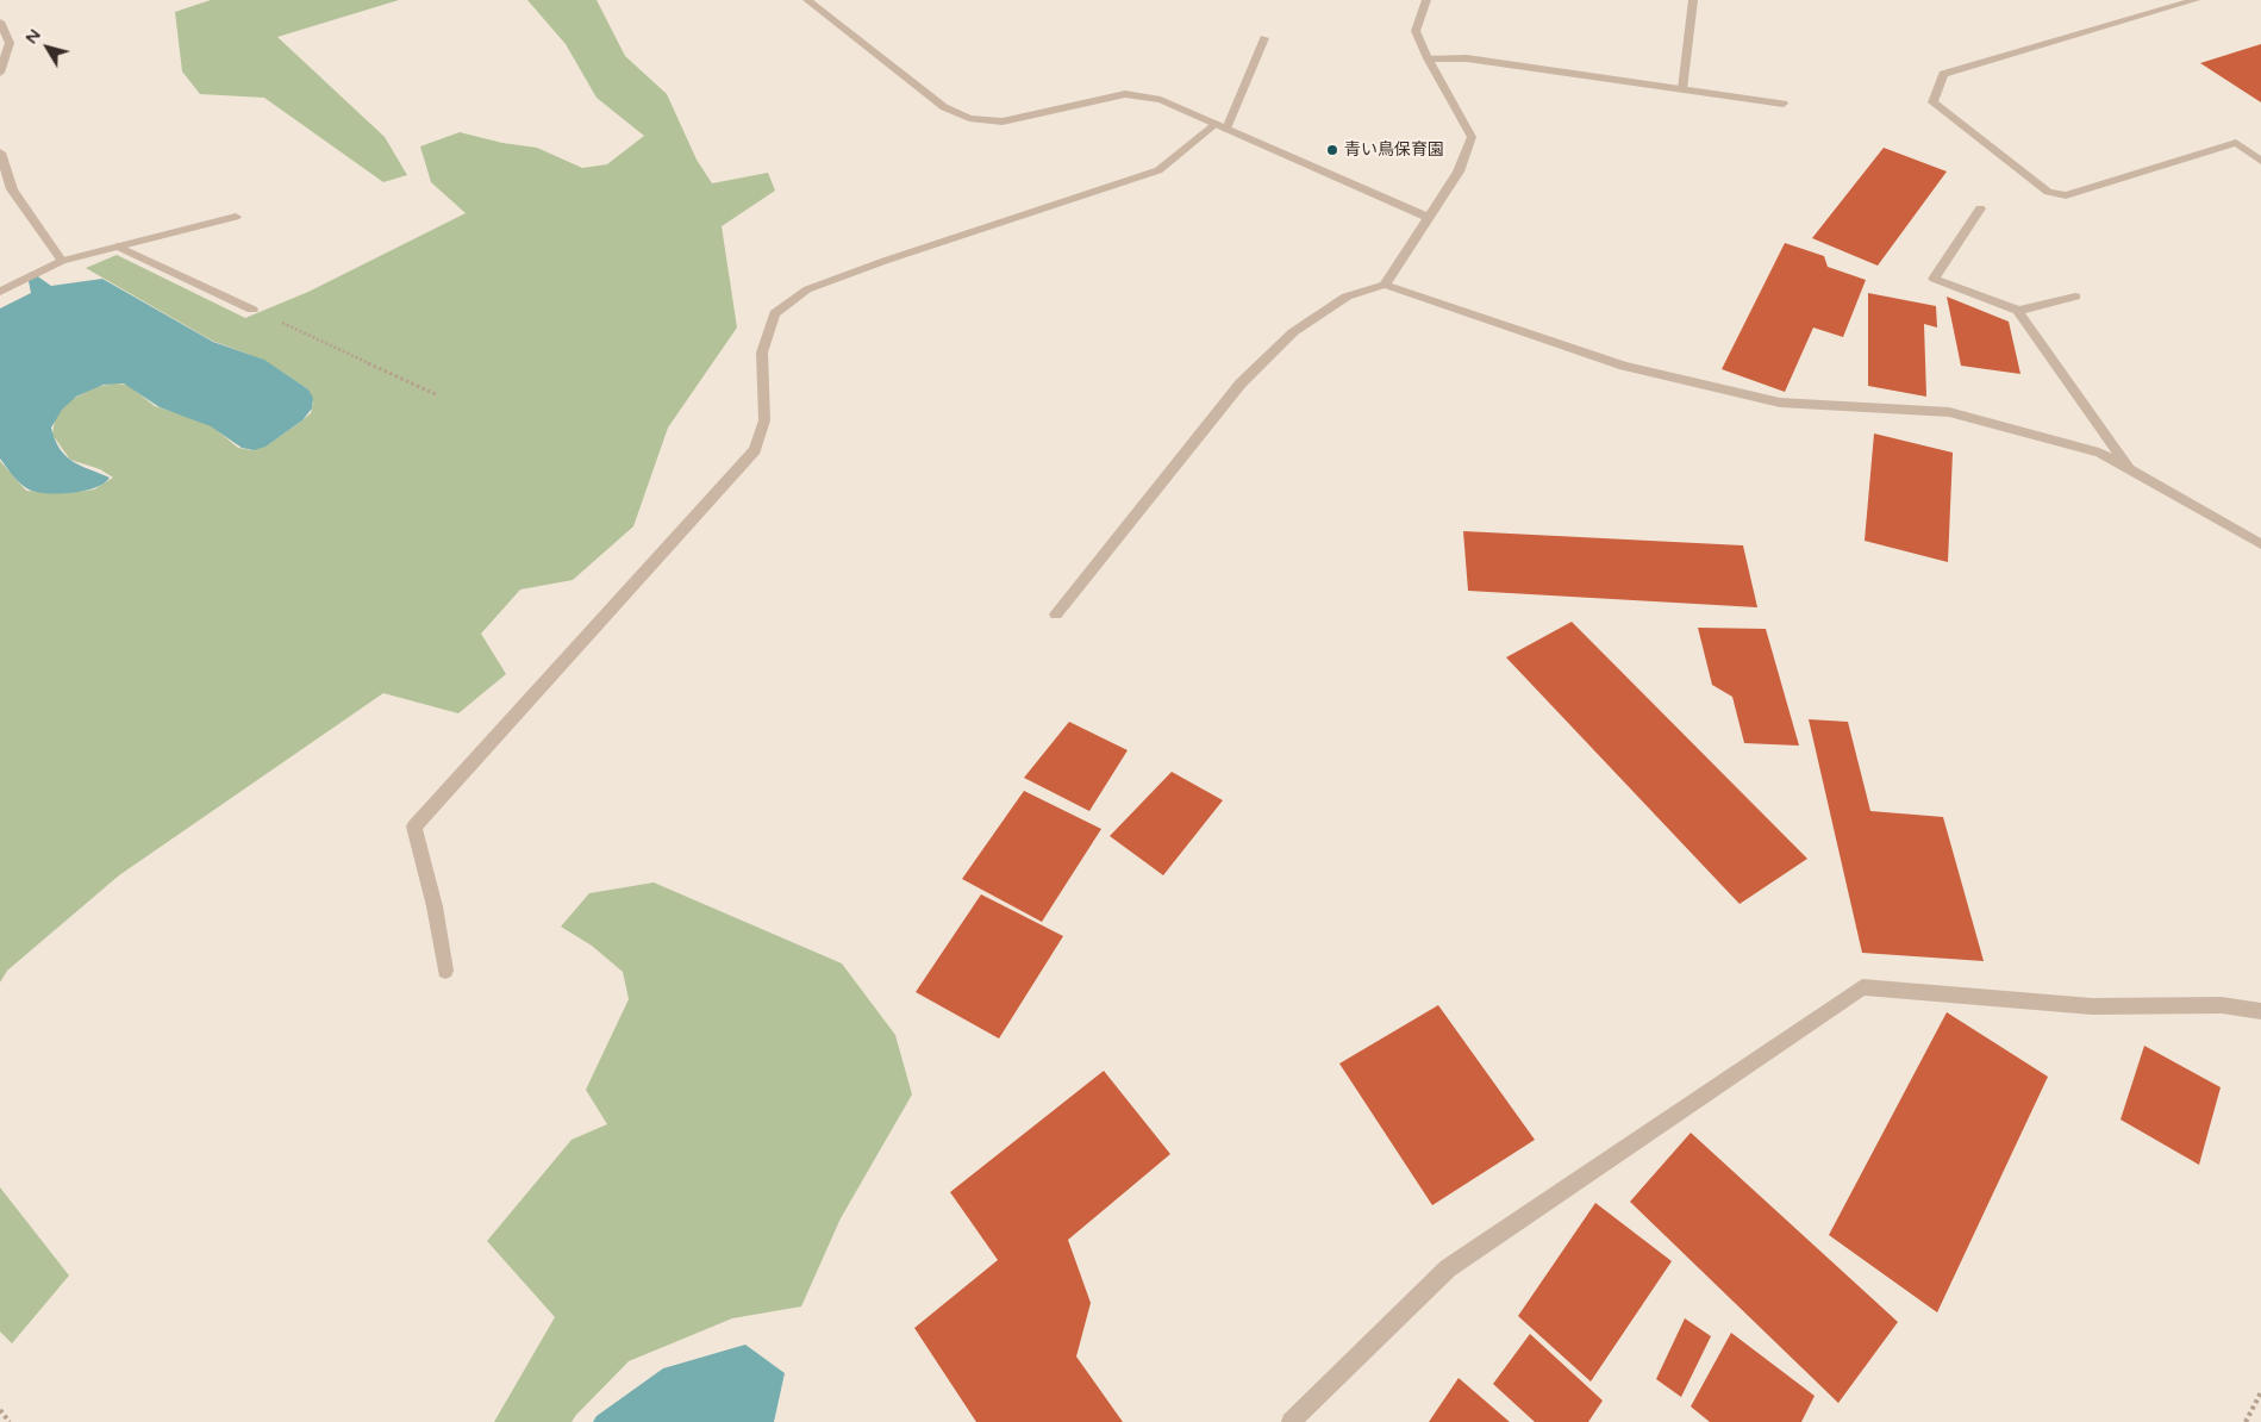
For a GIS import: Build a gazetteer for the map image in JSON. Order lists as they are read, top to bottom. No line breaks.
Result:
{"places":["青い鳥保育園"],"north":"top left"}
